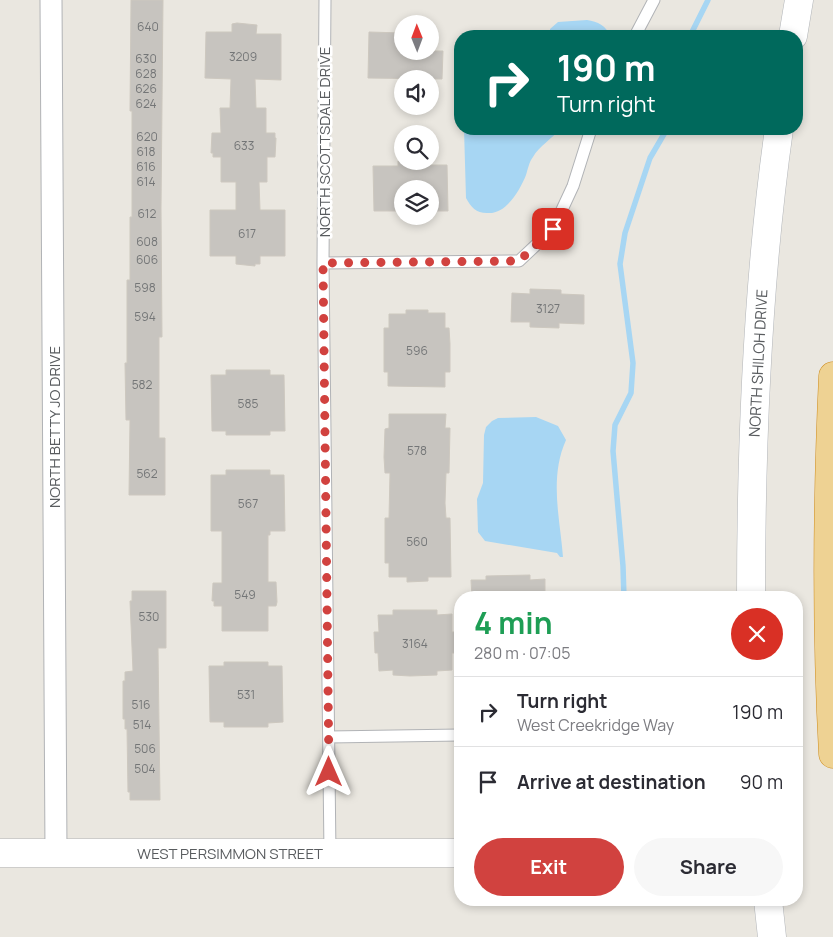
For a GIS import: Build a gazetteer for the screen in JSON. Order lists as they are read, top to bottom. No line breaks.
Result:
{"streets":{"main road":["NORTH SHILOH DRIVE","WEST PERSIMMON STREET"],"street":["NORTH BETTY JO DRIVE"],"lane":["NORTH SCOTTSDALE DRIVE"]},"crossings":[["NORTH SCOTTSDALE DRIVE","WEST PERSIMMON STREET"],["NORTH BETTY JO DRIVE","WEST PERSIMMON STREET"]],"house_numbers":["640","3209","630","628","626","624","620","633","618","616","614","612","617","608","606","598","3127","594","596","582","585","578","562","567","560","549","530","3164","531","516","514","506","504"],"north":"top","page":{"turn":["190 m","Turn right"],"heading":["4 min","280 m · 07:05"],"list":[{"name":"Turn right","note":"West Creekridge Way","value":"190 m"},{"name":"Arrive at destination","value":"90 m"}],"buttons":["Exit","Share"]}}
